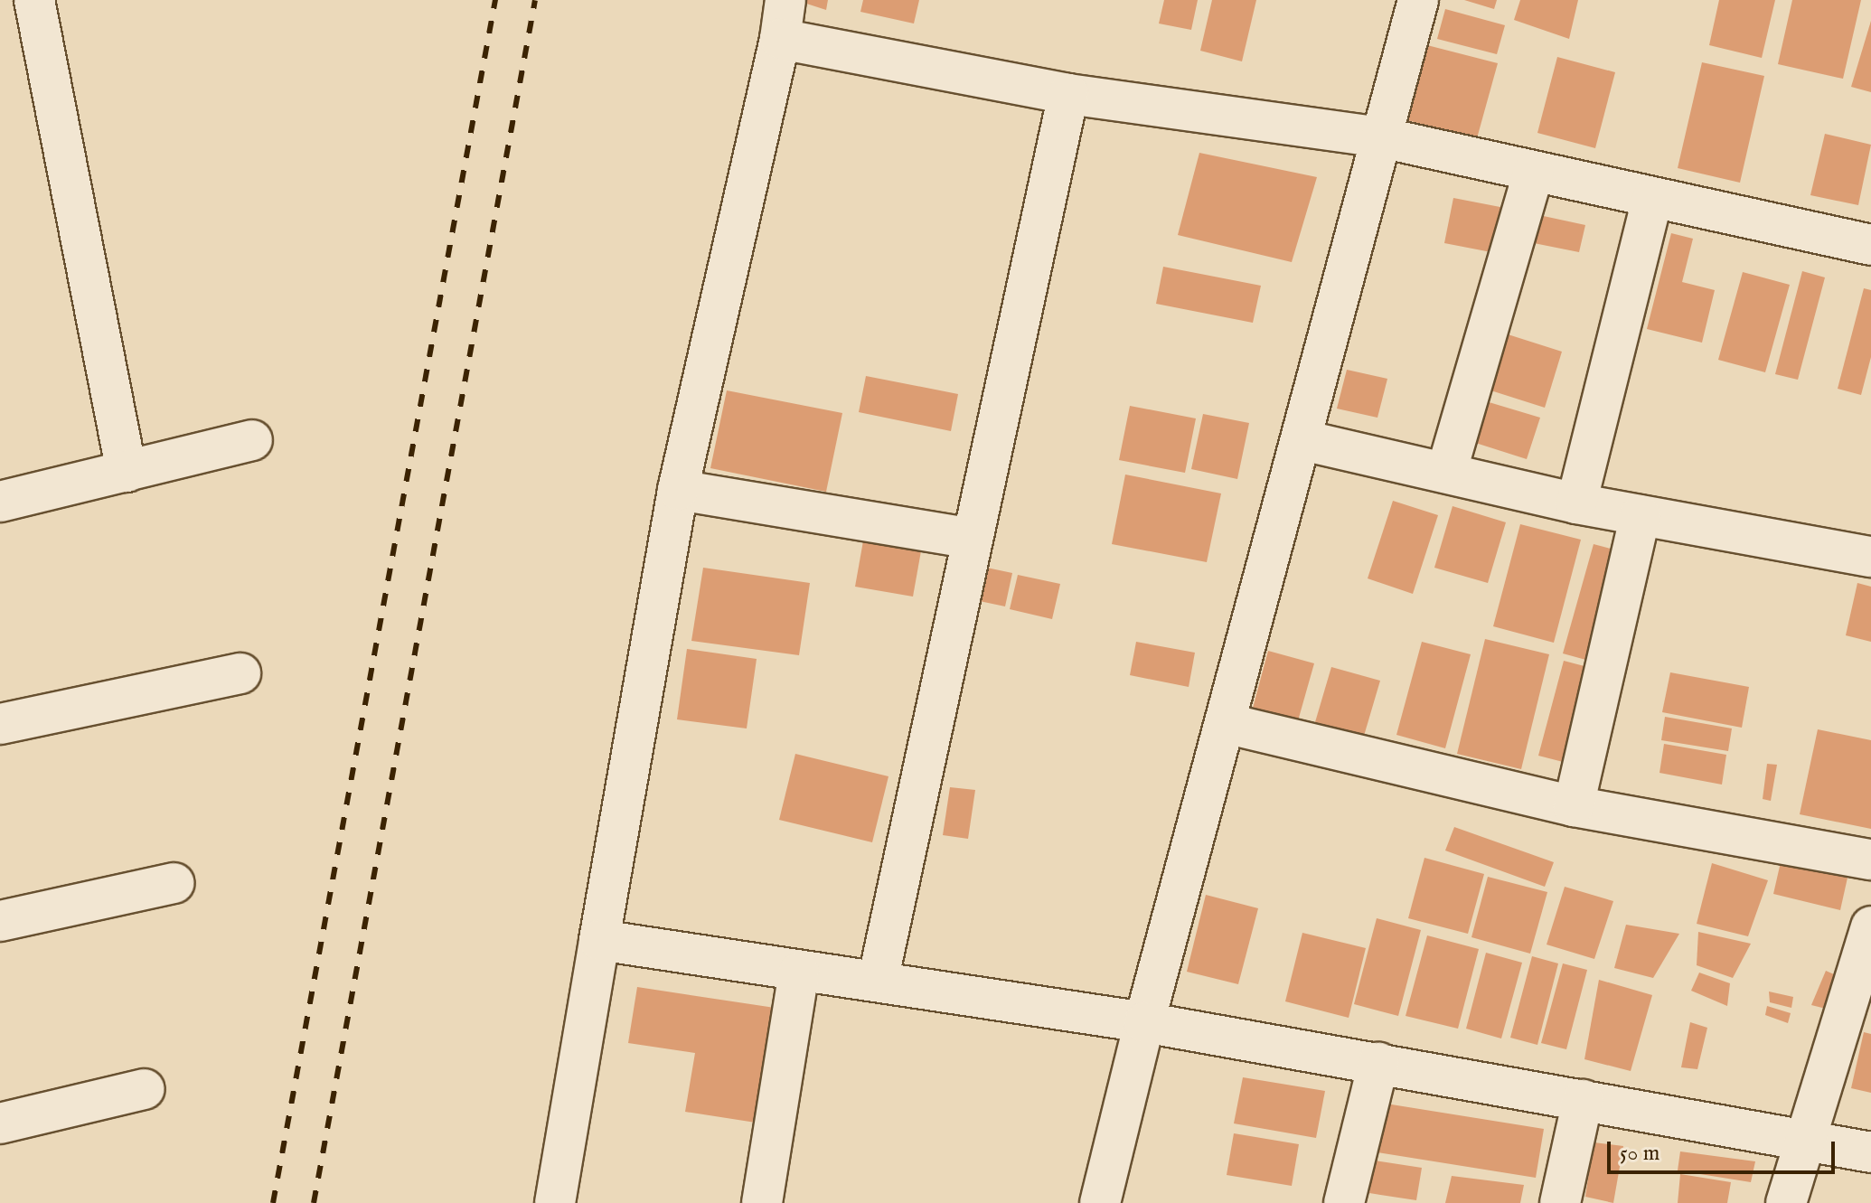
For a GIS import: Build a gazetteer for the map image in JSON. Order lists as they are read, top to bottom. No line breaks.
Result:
{"scale_bar":"50 m"}
